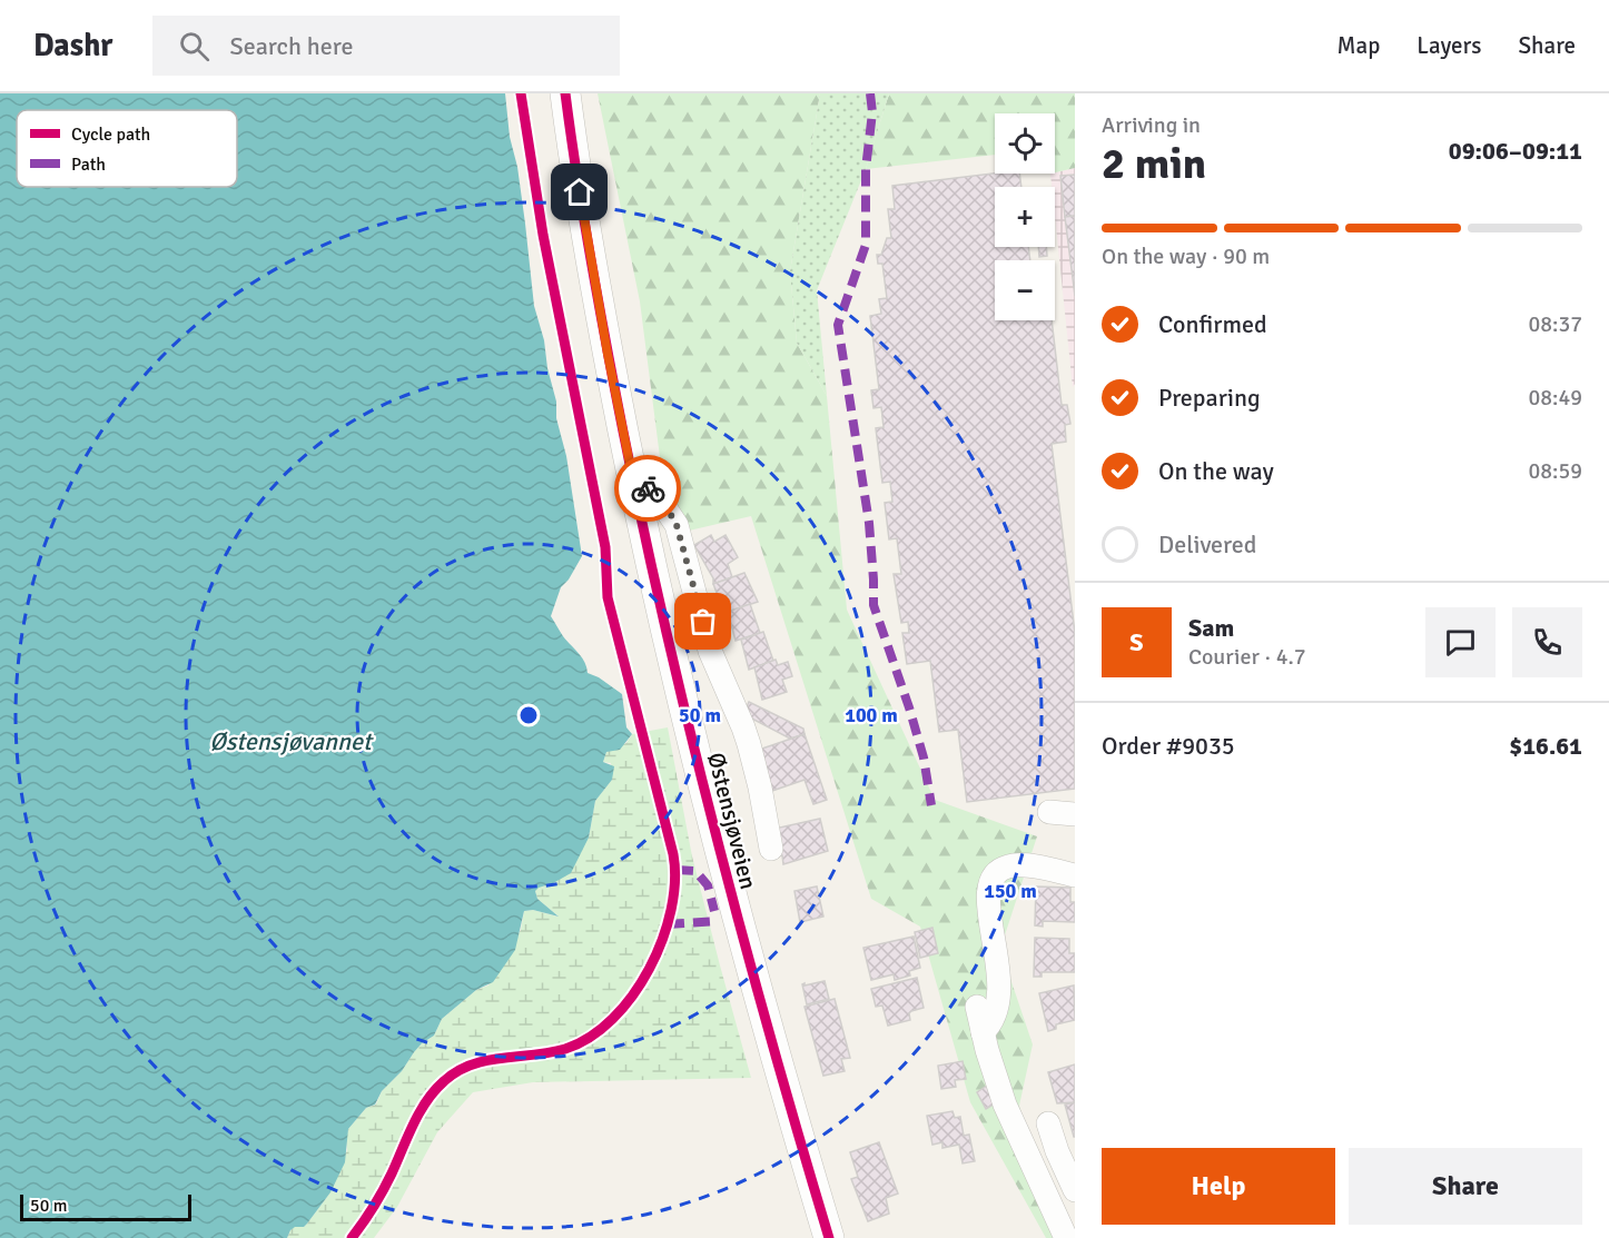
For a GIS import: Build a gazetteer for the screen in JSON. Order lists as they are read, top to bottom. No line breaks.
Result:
{"streets":{"main road":["Østensjøveien"]},"water":["Østensjøvannet"],"legend":["Cycle path","Path"],"scale_bar":"50 m","page":{"header":"Dashr","search":"Search here","nav":["Map","Layers","Share"],"heading":["2 min","Arriving in","09:06–09:11"],"panel":["Sam","Courier · 4.7","Order #9035","$16.61"],"map_buttons":["+","−"],"bar":"On the way · 90 m","list":[["Confirmed","08:37"],["Preparing","08:49"],["On the way","08:59"],"Delivered"],"round":"S","buttons":["Help","Share"],"scale":"50 m"},"rings":["50 m","100 m","150 m"]}
